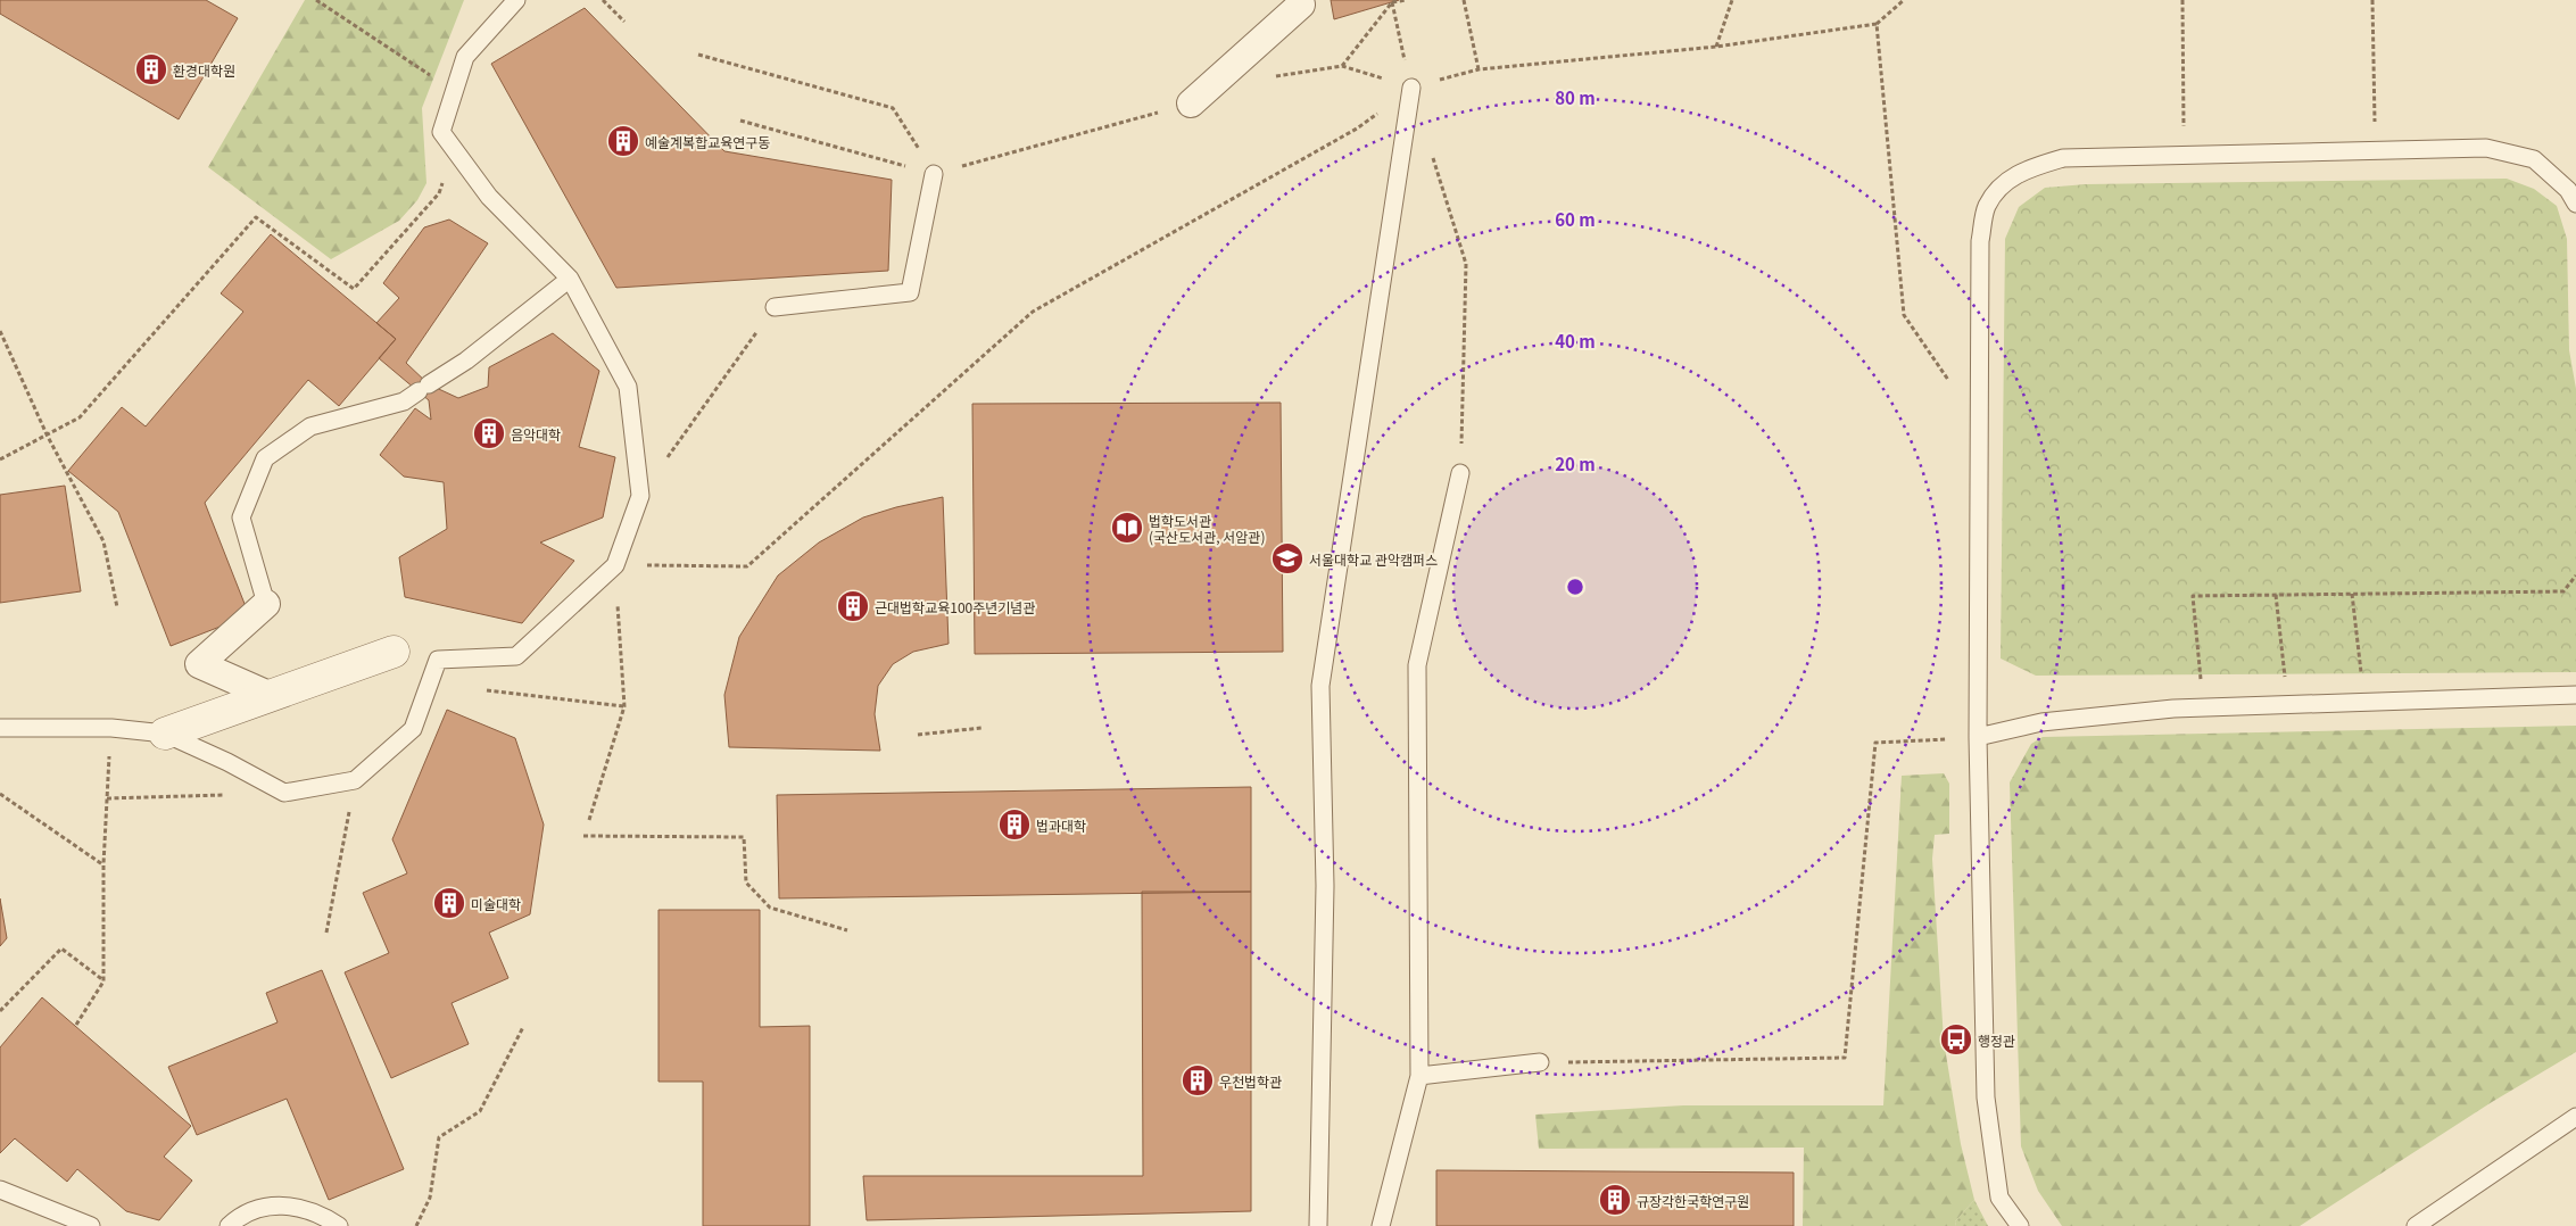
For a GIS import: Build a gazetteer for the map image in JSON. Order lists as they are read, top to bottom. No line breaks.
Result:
{"places":{"building":["환경대학원","예술계복합교육연구동","음악대학","근대법학교육100주년기념관","법과대학","미술대학","우천법학관","규장각한국학연구원"],"library":["법학도서관 (국산도서관, 서암관)"],"school or university":["서울대학교 관악캠퍼스"],"bus stop":["행정관"]},"rings":["80 m","60 m","40 m","20 m"]}
